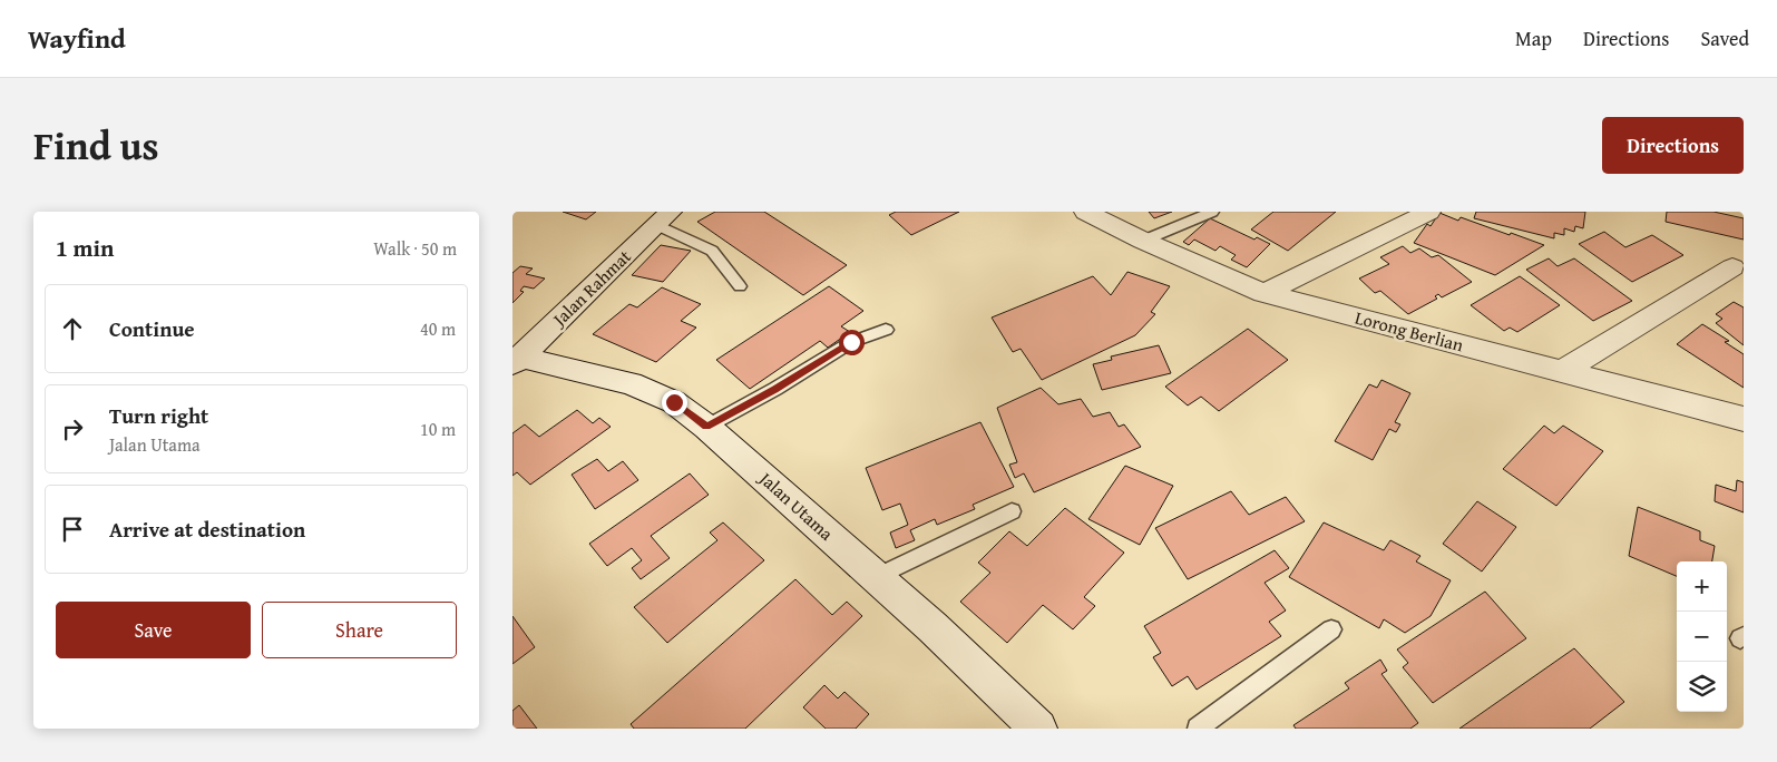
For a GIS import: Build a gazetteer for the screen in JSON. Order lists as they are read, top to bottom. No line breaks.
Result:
{"streets":{"street":["Jalan Rahmat","Lorong Berlian","Jalan Utama"]},"crossings":[["Jalan Rahmat","Jalan Utama"]],"page":{"header":"Wayfind","nav":["Map","Directions","Saved"],"title":"Find us","buttons":["Directions",["Save","Share"]],"heading":["1 min","Walk · 50 m"],"list":[["Continue","40 m"],["Turn right","Jalan Utama","10 m"],"Arrive at destination"],"map_buttons":["+","−"]}}
